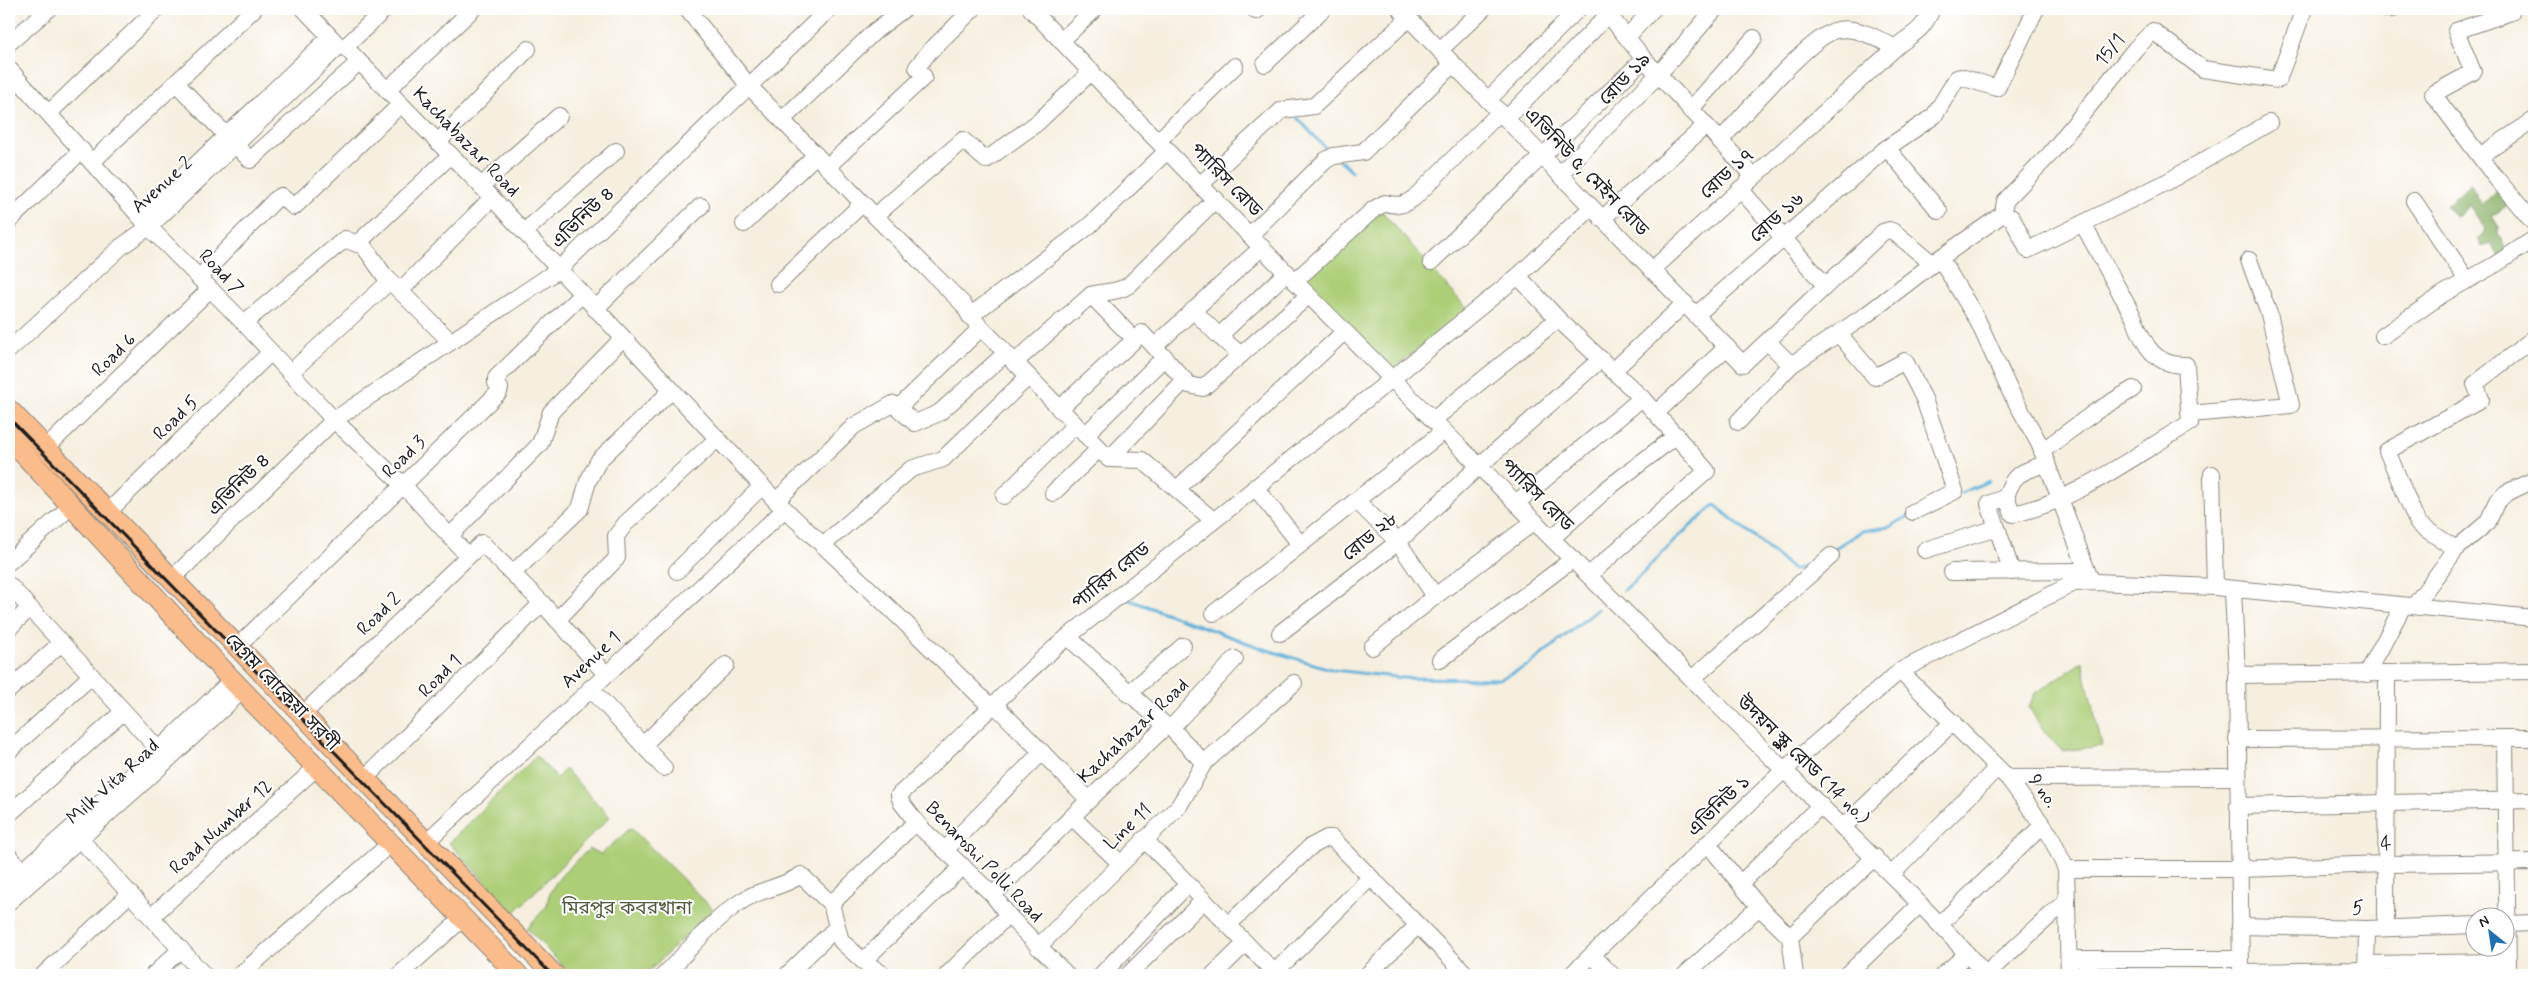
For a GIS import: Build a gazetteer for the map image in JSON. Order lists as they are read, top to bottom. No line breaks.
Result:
{"streets":{"main road":["বেগম রোকেয়া সরণী"],"street":["15/1","রোড ১৯","Kachabazar Road","এভিনিউ ৫, মেইন রোড","রোড ১৭","প্যারিস রোড","Avenue 2","এভিনিউ ৪","রোড ১৬","Road 7","Road 6","Road 5","Road 3","রোড ২৮","Road 2","Avenue 1","Road 1","উদয়ন স্কুল রোড (14 no.)","Milk Vita Road","9 no.","এভিনিউ ১","Road Number 12","Line 11","4","Benaroshi Polli Road","5"]},"crossings":[["রোড ১৯","এভিনিউ ৫, মেইন রোড"],["Kachabazar Road","প্যারিস রোড"],["Kachabazar Road","Avenue 2"],["Kachabazar Road","এভিনিউ ৪"],["Kachabazar Road","Road 6"],["Kachabazar Road","Road 3"],["Kachabazar Road","Avenue 1"],["এভিনিউ ৫, মেইন রোড","রোড ১৭"],["এভিনিউ ৫, মেইন রোড","প্যারিস রোড"],["এভিনিউ ৫, মেইন রোড","রোড ১৬"],["প্যারিস রোড","রোড ২৮"],["প্যারিস রোড","উদয়ন স্কুল রোড (14 no.)"],["প্যারিস রোড","Benaroshi Polli Road"],["Avenue 2","Road 7"],["এভিনিউ ৪","Road 7"],["এভিনিউ ৪","বেগম রোকেয়া সরণী"],["Road 7","Road 6"],["Road 7","Road 5"],["Road 6","বেগম রোকেয়া সরণী"],["Road 5","বেগম রোকেয়া সরণী"],["Road 3","বেগম রোকেয়া সরণী"],["Road 2","বেগম রোকেয়া সরণী"],["Avenue 1","বেগম রোকেয়া সরণী"],["Road 1","বেগম রোকেয়া সরণী"],["বেগম রোকেয়া সরণী","Milk Vita Road"],["বেগম রোকেয়া সরণী","Road Number 12"],["উদয়ন স্কুল রোড (14 no.)","এভিনিউ ১"],["9 no.","এভিনিউ ১"],["9 no.","4"],["Line 11","Benaroshi Polli Road"]],"parks":["মিরপুর কবরখানা"],"north":"top left"}
